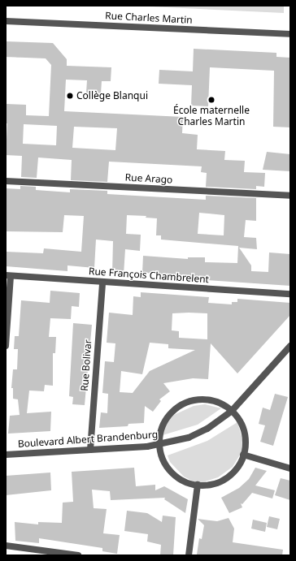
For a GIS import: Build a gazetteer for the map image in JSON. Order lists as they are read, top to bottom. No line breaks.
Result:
{"streets":{"street":["Rue Charles Martin","Rue Arago","Rue François Chambrelent","Rue Bolivar","Boulevard Albert Brandenburg"]},"crossings":[["Rue François Chambrelent","Rue Bolivar"],["Rue Bolivar","Boulevard Albert Brandenburg"]],"places":["Collège Blanqui","École maternelle Charles Martin"]}
